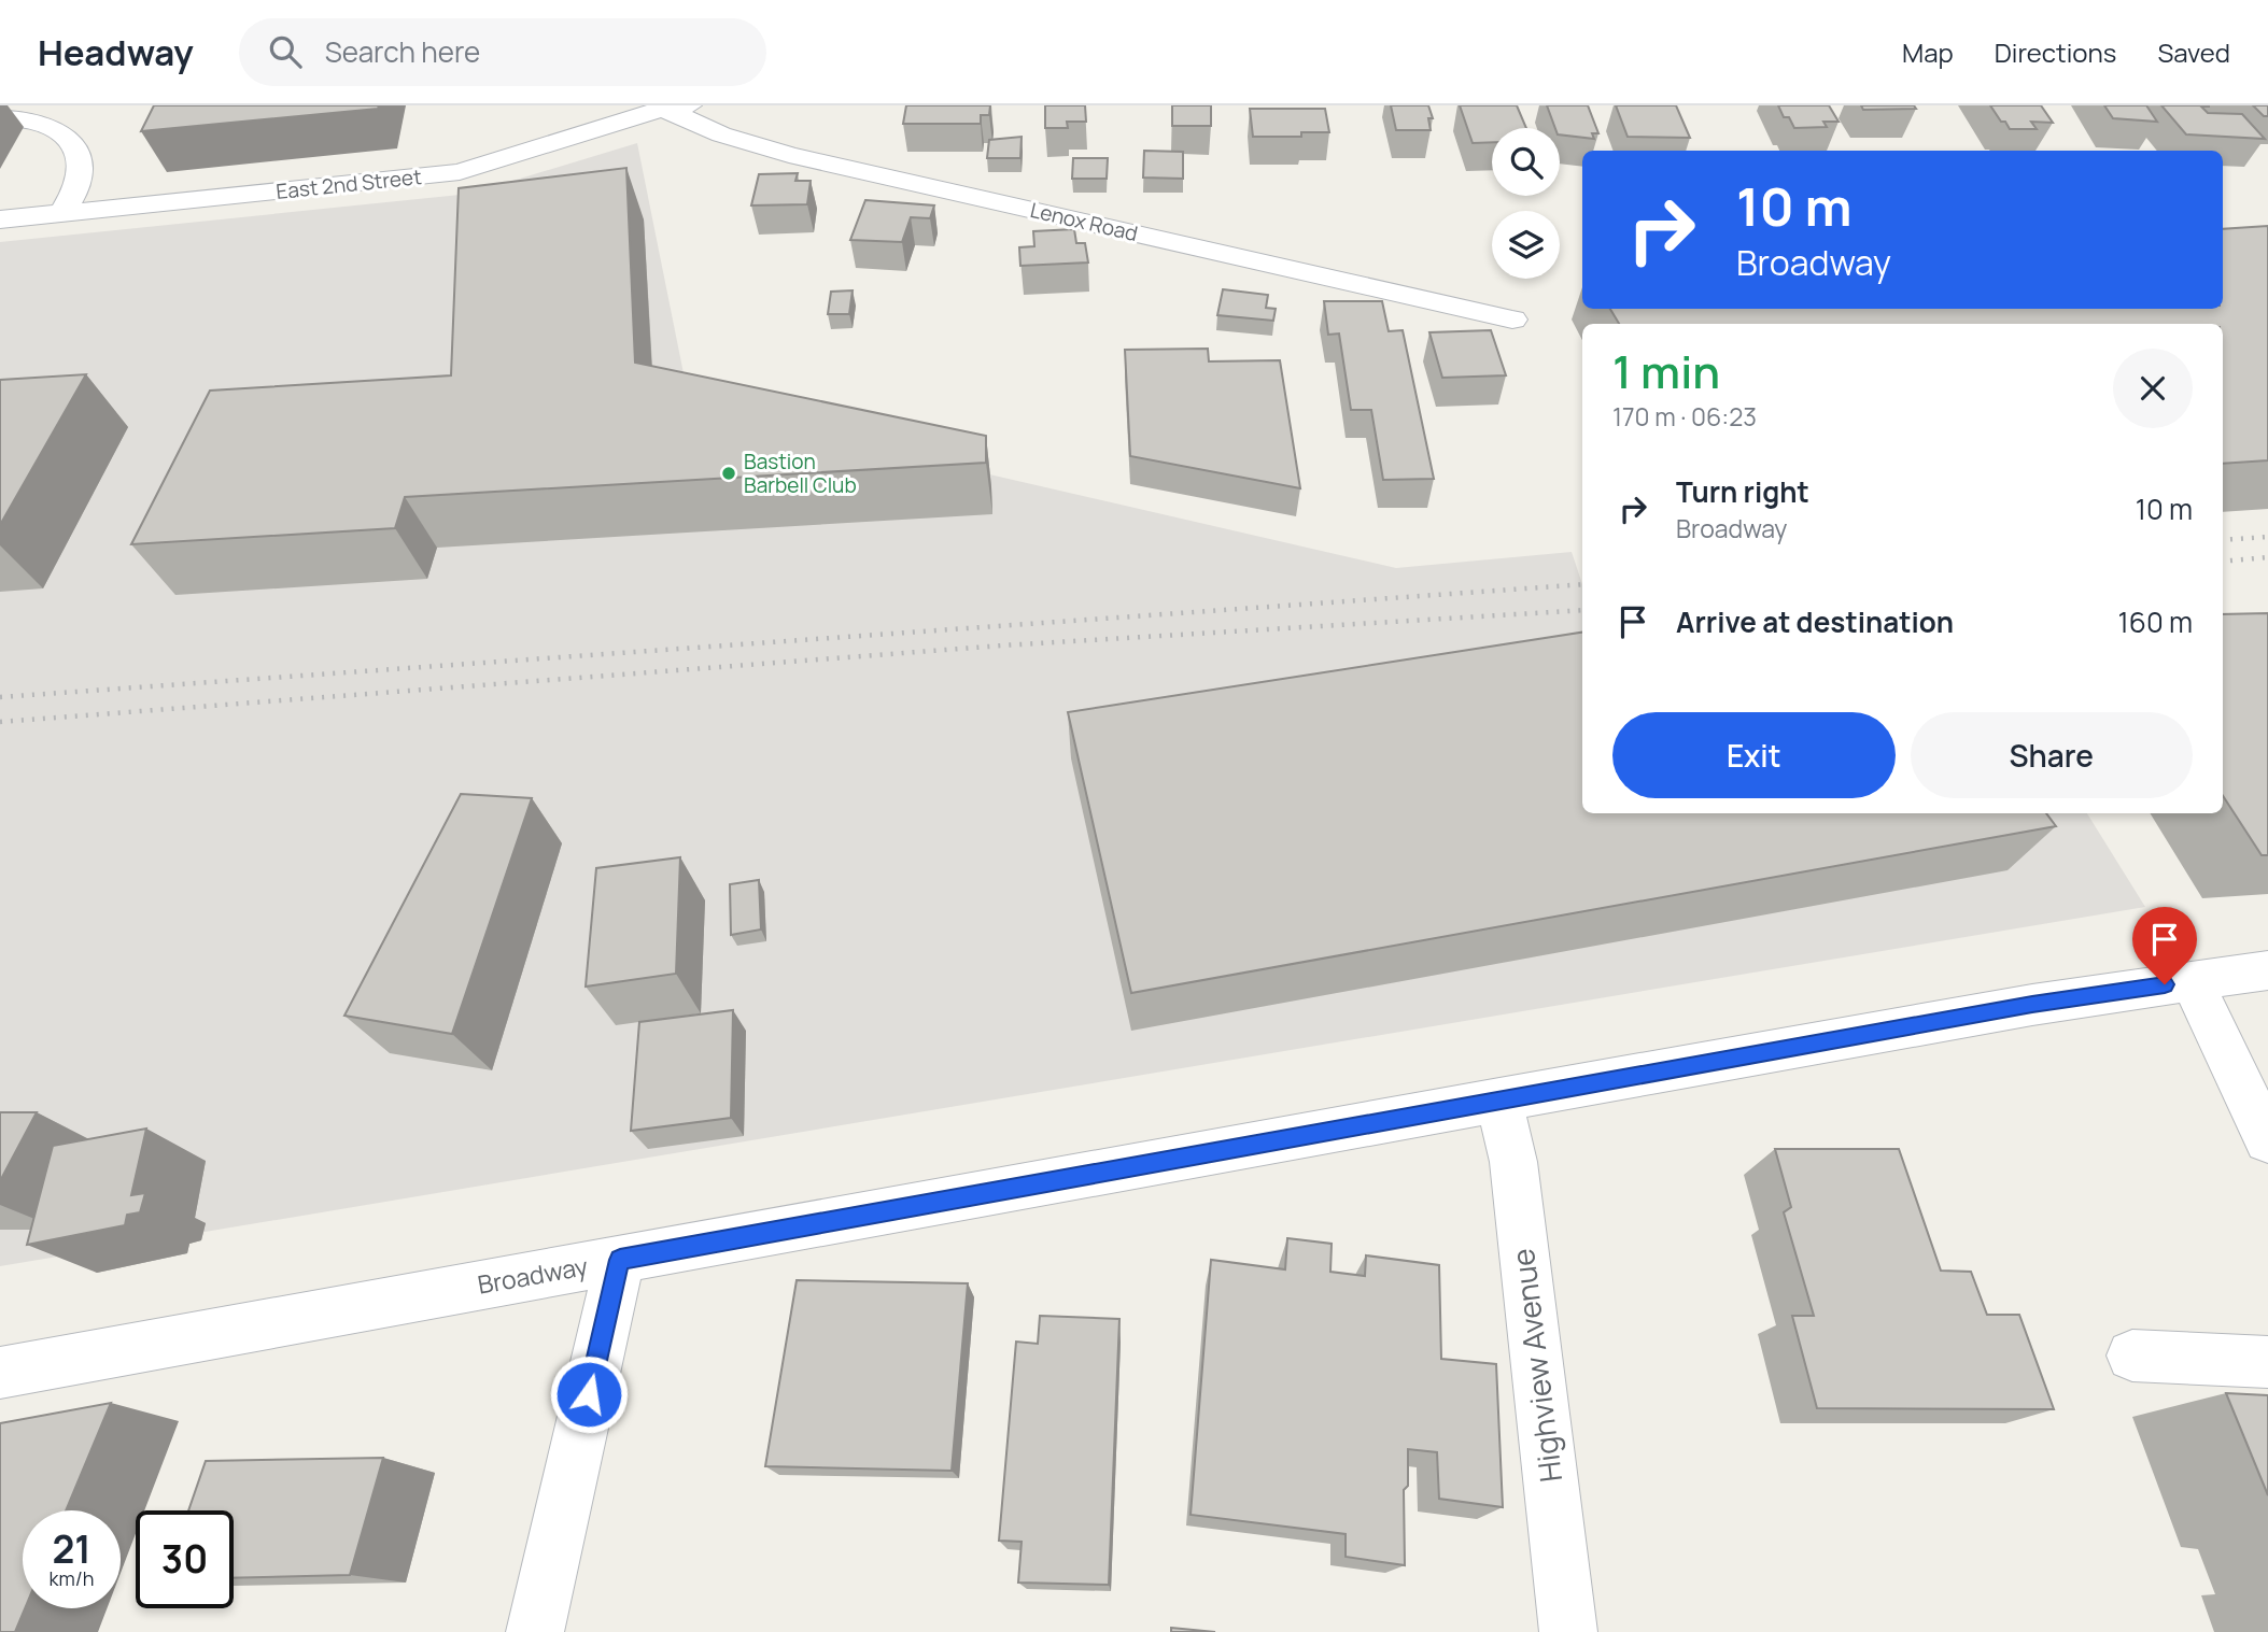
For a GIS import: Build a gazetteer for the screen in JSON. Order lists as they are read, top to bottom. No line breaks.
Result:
{"streets":{"street":["East 2nd Street","Lenox Road","Broadway","Highview Avenue"]},"crossings":[["East 2nd Street","Lenox Road"],["Broadway","Highview Avenue"]],"places":["Bastion Barbell Club"],"page":{"header":"Headway","search":"Search here","nav":["Map","Directions","Saved"],"turn":["10 m","Broadway"],"heading":["1 min","170 m · 06:23"],"list":[{"name":"Turn right","note":"Broadway","value":"10 m"},{"name":"Arrive at destination","value":"160 m"}],"buttons":["Exit","Share"],"speed":"21 km/h","limit":"30"}}
